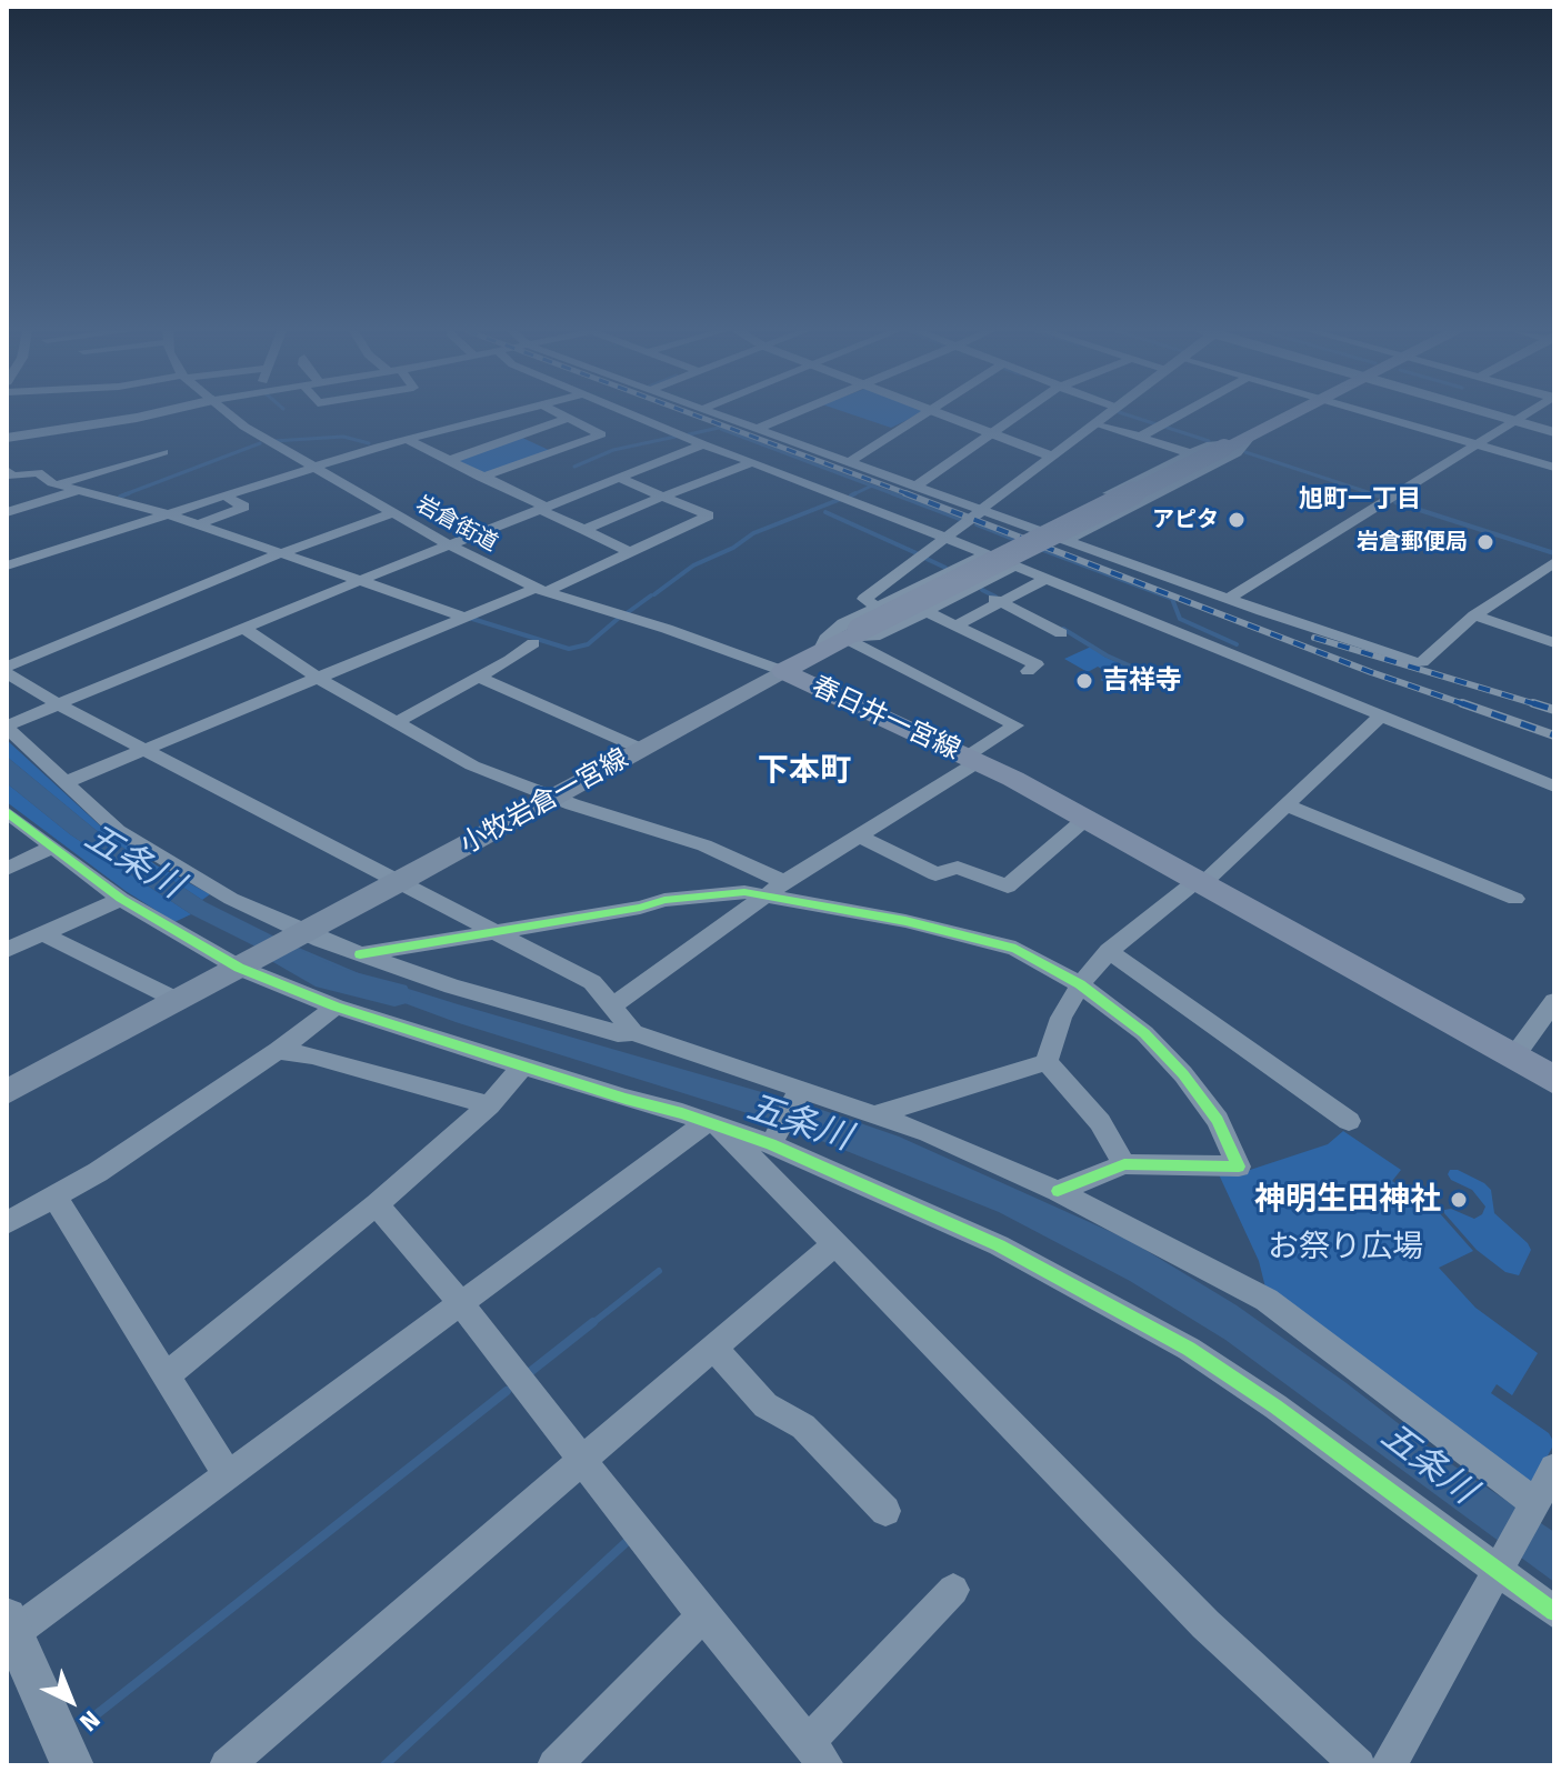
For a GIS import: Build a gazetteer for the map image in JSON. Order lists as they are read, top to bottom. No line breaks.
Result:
{"streets":{"main road":["春日井一宮線","小牧岩倉一宮線"],"street":["岩倉街道"]},"crossings":[["岩倉街道","春日井一宮線"],["岩倉街道","小牧岩倉一宮線"],["春日井一宮線","小牧岩倉一宮線"]],"districts":["旭町一丁目","下本町"],"water":["五条川"],"parks":["お祭り広場"],"places":["アピタ","岩倉郵便局","吉祥寺","神明生田神社"],"north":"bottom right"}
